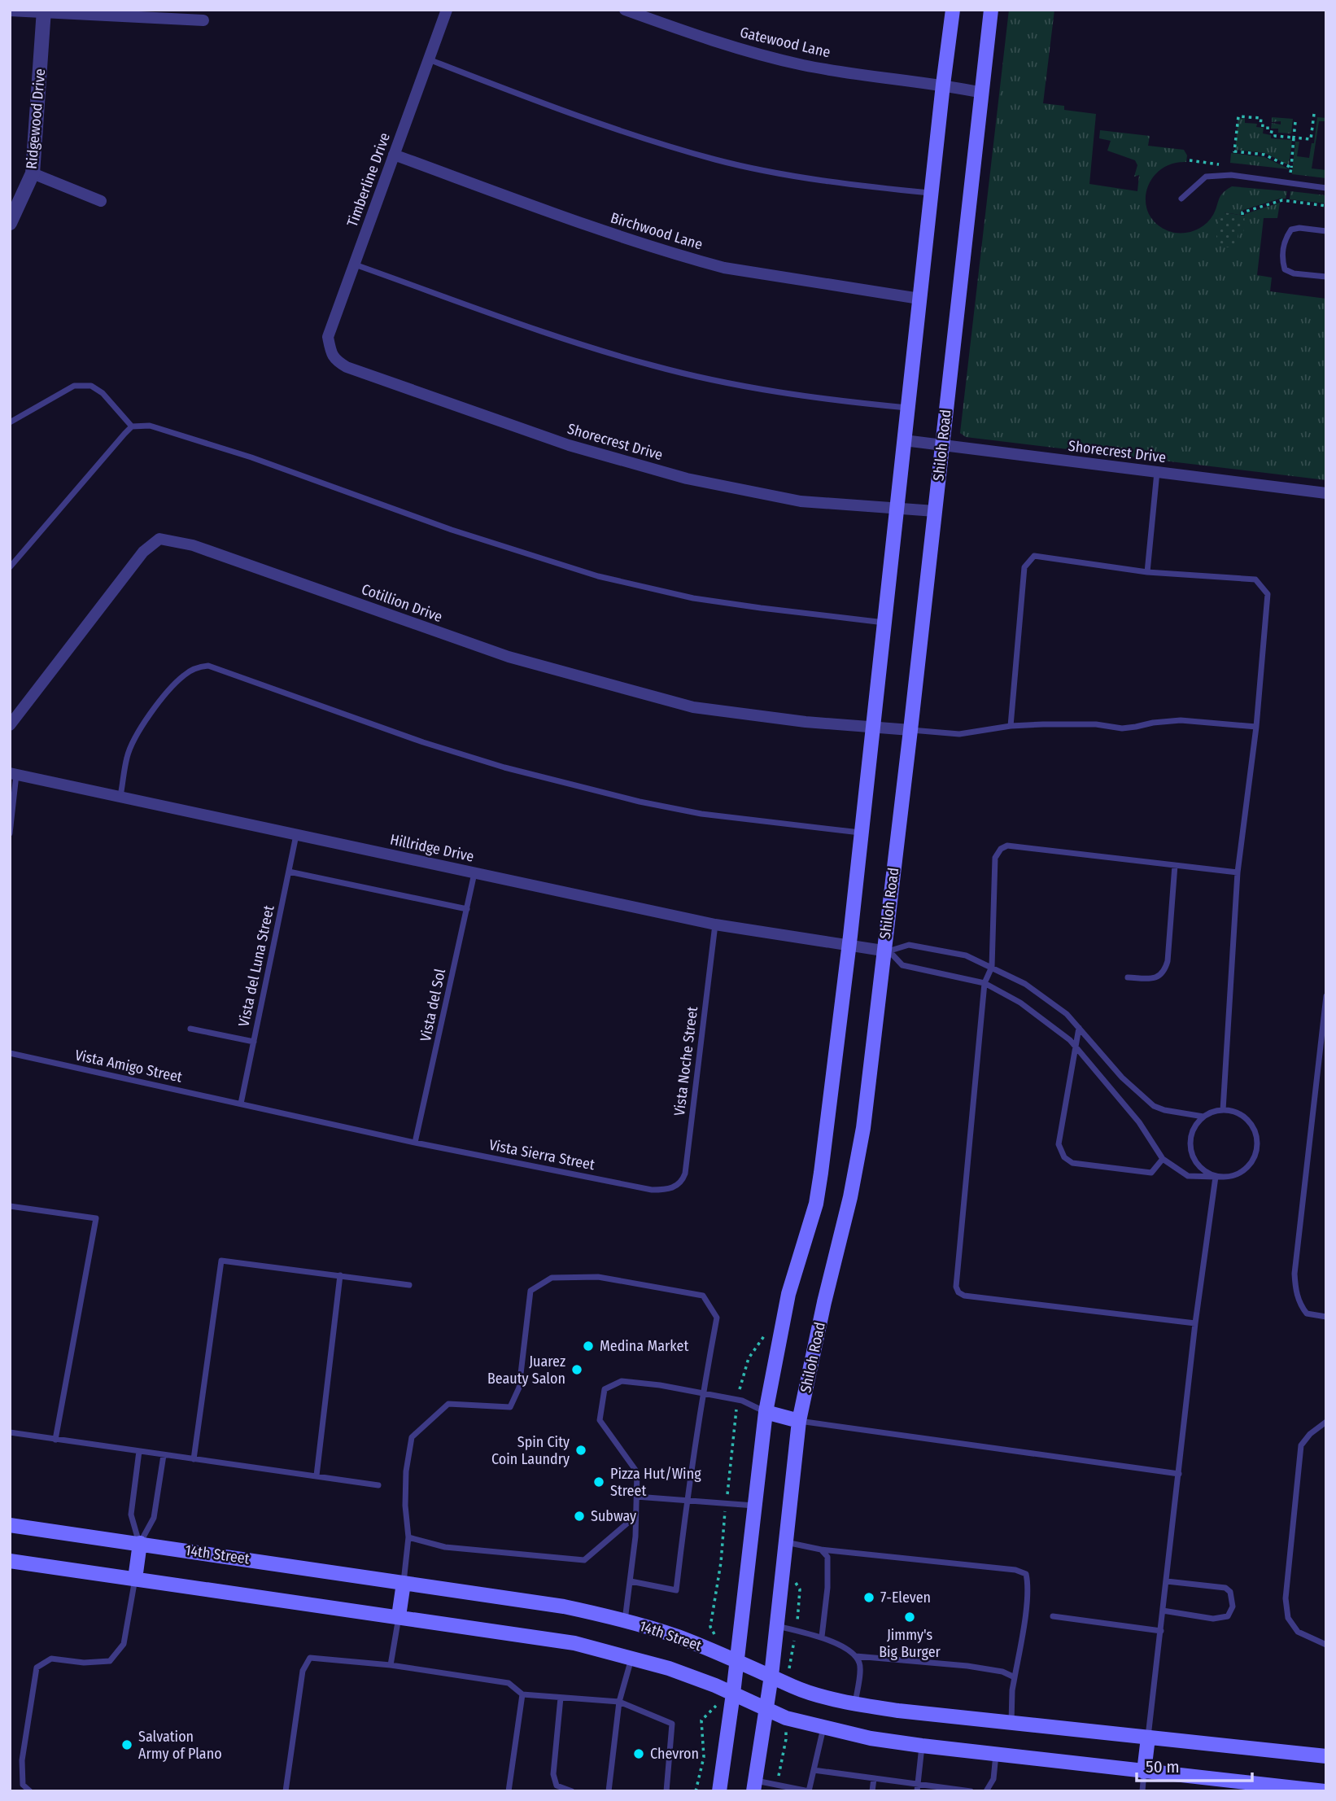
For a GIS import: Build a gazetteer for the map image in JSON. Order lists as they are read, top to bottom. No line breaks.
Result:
{"streets":{"main road":["Shiloh Road","14th Street"],"street":["Gatewood Lane","Ridgewood Drive","Timberline Drive","Birchwood Lane","Shorecrest Drive","Cotillion Drive","Hillridge Drive"],"lane":["Vista del Luna Street","Vista del Sol","Vista Noche Street","Vista Amigo Street","Vista Sierra Street"]},"crossings":[["Gatewood Lane","Shiloh Road"],["Timberline Drive","Birchwood Lane"],["Timberline Drive","Shorecrest Drive"],["Shorecrest Drive","Shiloh Road"],["Shiloh Road","Cotillion Drive"],["Shiloh Road","Hillridge Drive"],["Shiloh Road","14th Street"],["Hillridge Drive","Vista del Luna Street"],["Hillridge Drive","Vista del Sol"],["Hillridge Drive","Vista Noche Street"],["Vista del Luna Street","Vista Amigo Street"],["Vista del Sol","Vista Amigo Street"],["Vista del Sol","Vista Sierra Street"],["Vista Noche Street","Vista Sierra Street"],["Vista Amigo Street","Vista Sierra Street"]],"places":["Medina Market","Juarez Beauty Salon","Spin City Coin Laundry","Pizza Hut/Wing Street","Subway","7-Eleven","Jimmy's Big Burger","Salvation Army of Plano","Chevron"],"scale_bar":"50 m"}
